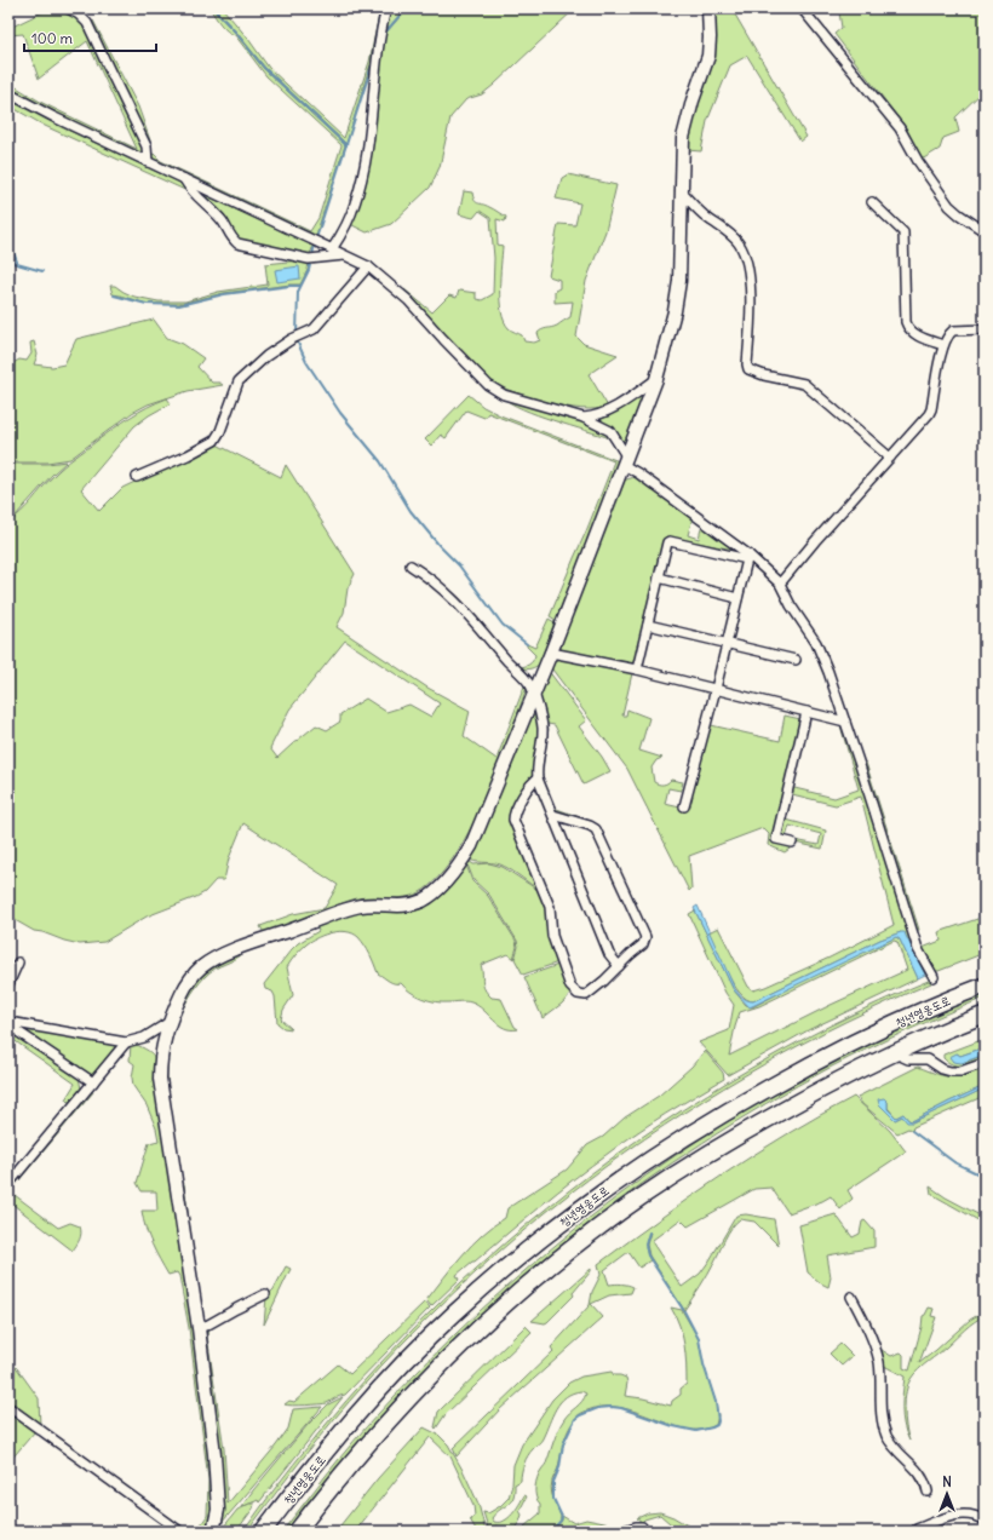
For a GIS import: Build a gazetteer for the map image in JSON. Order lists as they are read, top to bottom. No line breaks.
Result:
{"streets":{"highway":["청년영웅도로"]},"scale_bar":"100 m","north":"top"}
